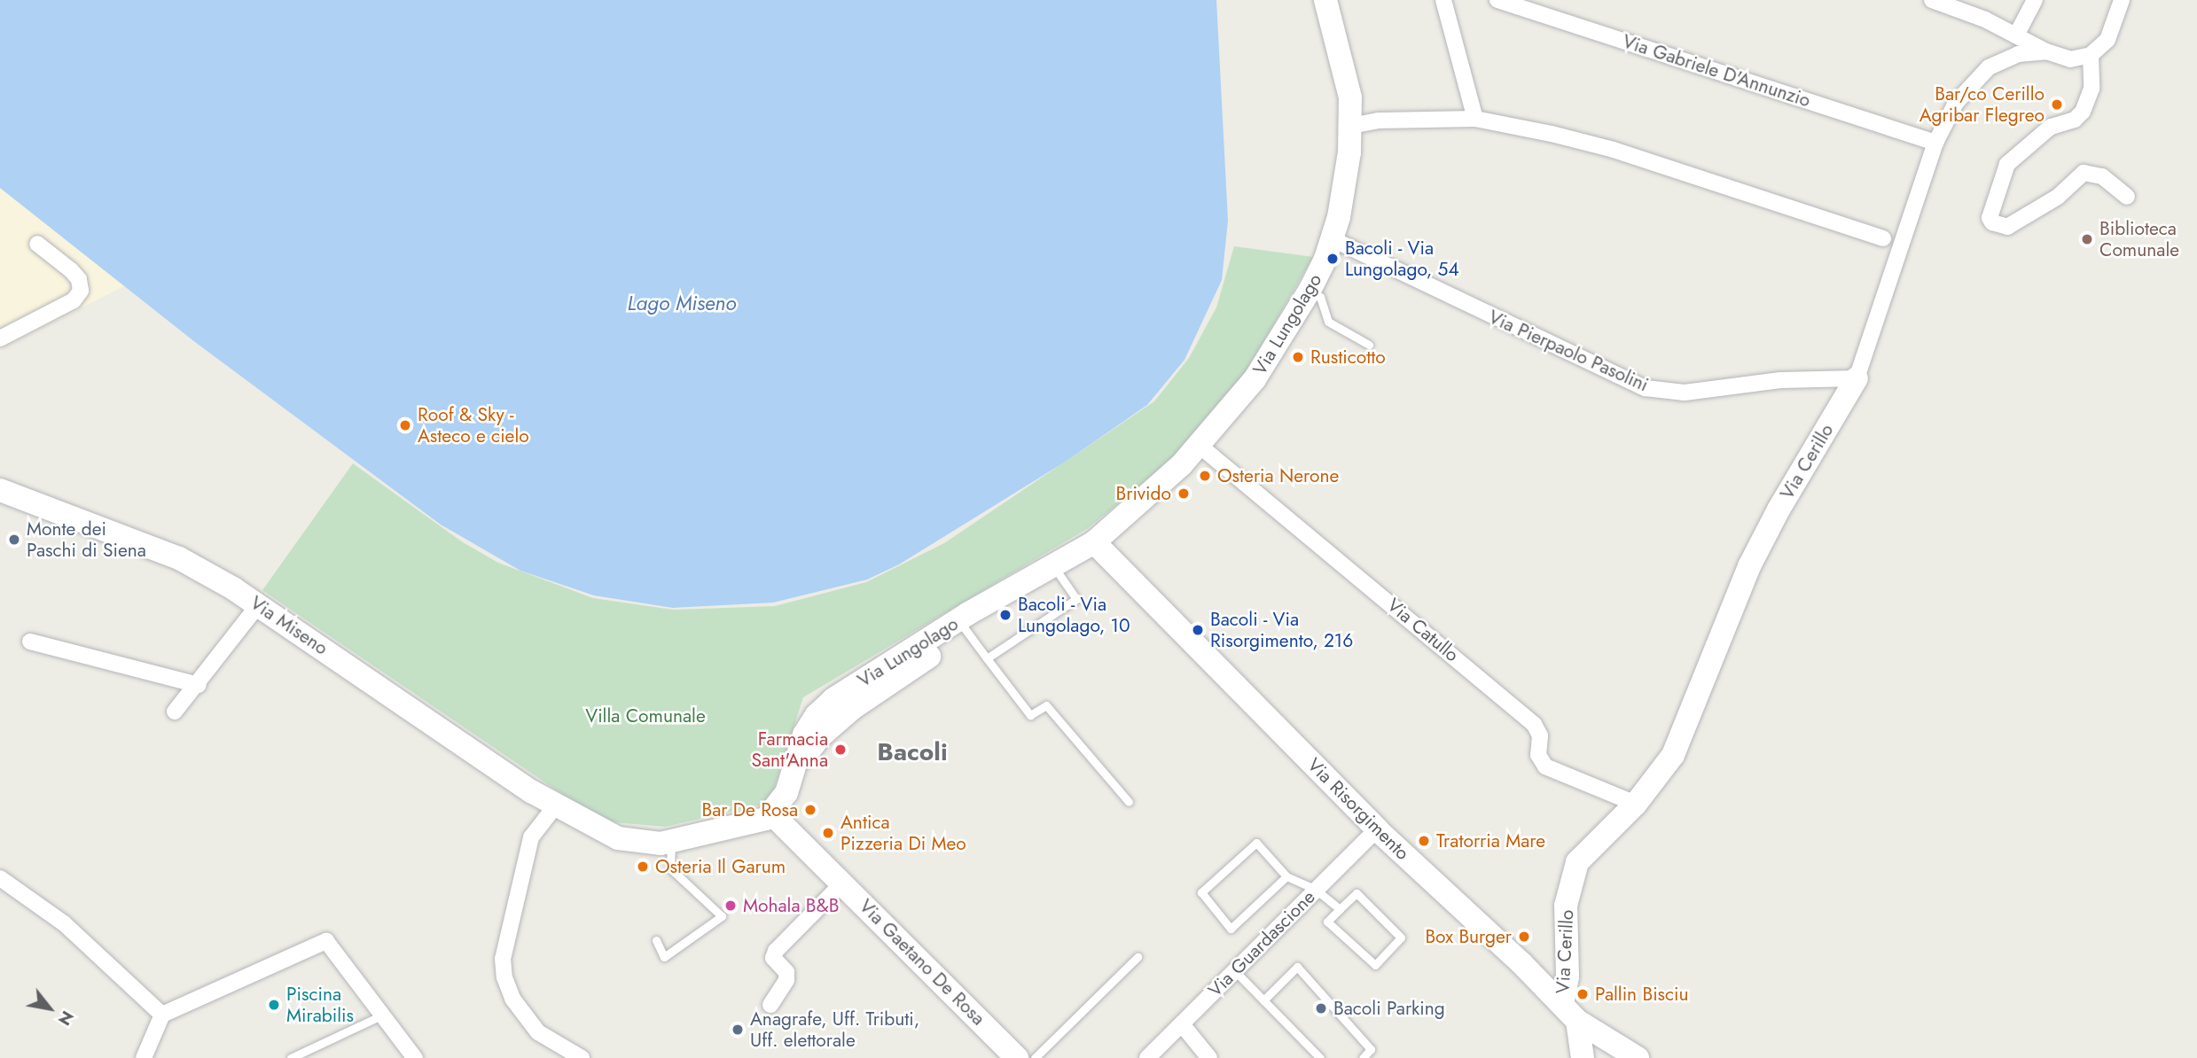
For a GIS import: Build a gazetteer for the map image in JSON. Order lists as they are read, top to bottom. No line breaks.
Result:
{"streets":{"main road":["Via Lungolago","Via Cerillo","Via Miseno","Via Risorgimento","Via Gaetano De Rosa"],"street":["Via Gabriele D'Annunzio","Via Pierpaolo Pasolini","Via Catullo","Via Guardascione"]},"crossings":[["Via Gabriele D'Annunzio","Via Cerillo"],["Via Lungolago","Via Pierpaolo Pasolini"],["Via Lungolago","Via Miseno"],["Via Lungolago","Via Catullo"],["Via Lungolago","Via Risorgimento"],["Via Lungolago","Via Gaetano De Rosa"],["Via Pierpaolo Pasolini","Via Cerillo"],["Via Cerillo","Via Catullo"],["Via Cerillo","Via Risorgimento"],["Via Miseno","Via Gaetano De Rosa"],["Via Risorgimento","Via Guardascione"]],"districts":["Bacoli"],"water":["Lago Miseno"],"parks":["Villa Comunale"],"places":["Bar/co Cerillo Agribar Flegreo","Biblioteca Comunale","Bacoli - Via Lungolago, 54","Rusticotto","Roof & Sky - Asteco e cielo","Osteria Nerone","Brivido","Monte dei Paschi di Siena","Bacoli - Via Lungolago, 10","Bacoli - Via Risorgimento, 216","Farmacia Sant'Anna","Bar De Rosa","Antica Pizzeria Di Meo","Tratorria Mare","Osteria Il Garum","Mohala B&B","Box Burger","Pallin Bisciu","Piscina Mirabilis","Bacoli Parking","Anagrafe, Uff. Tributi, Uff. elettorale"],"north":"bottom right"}
